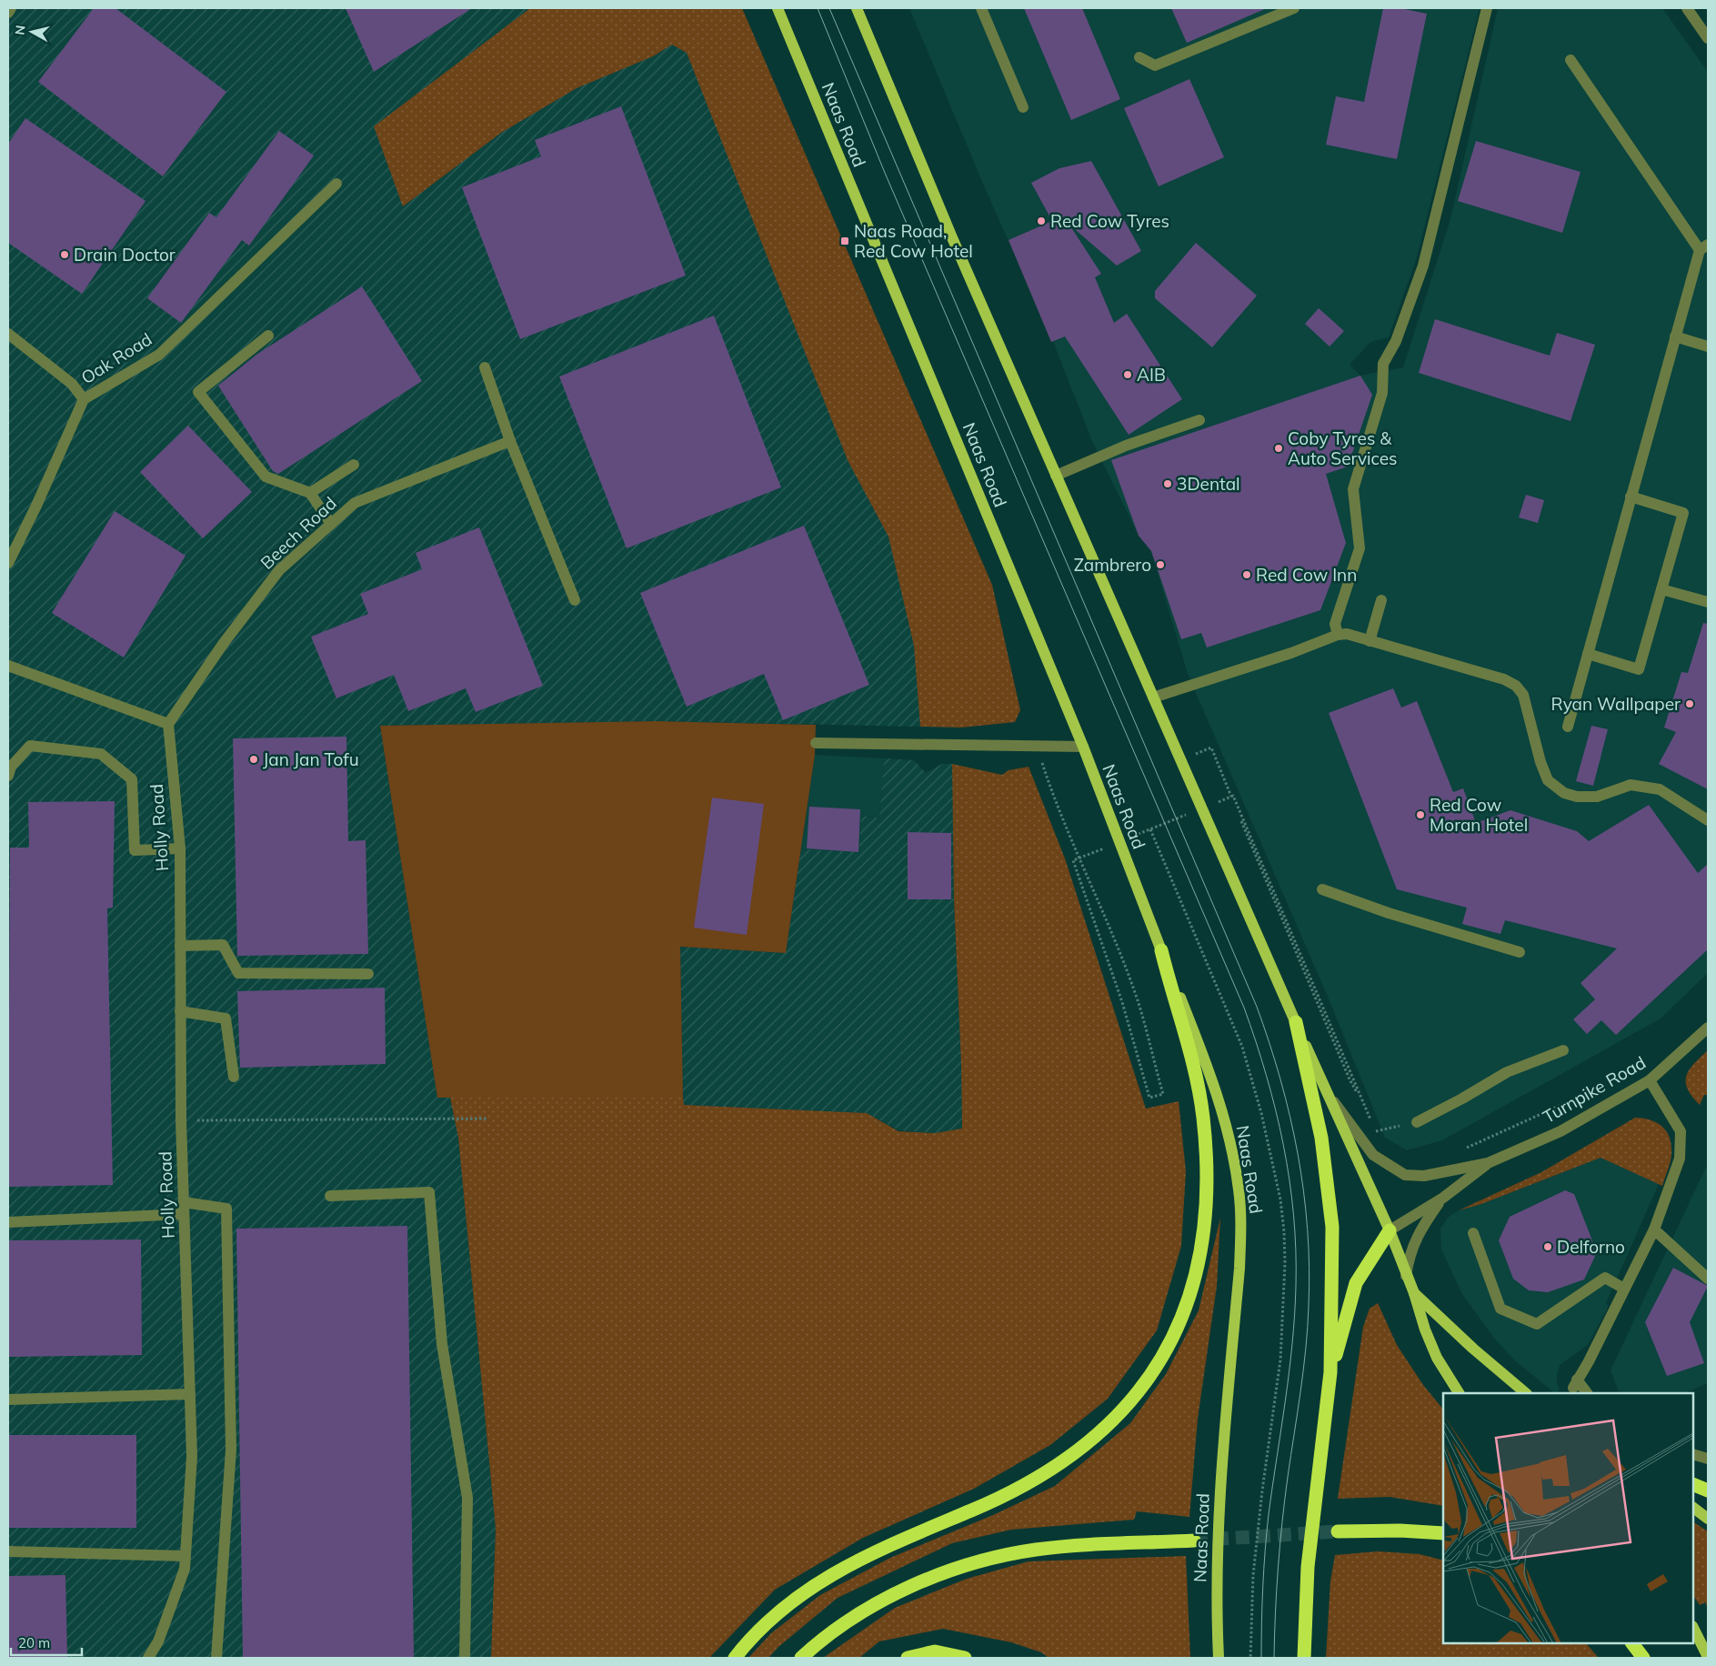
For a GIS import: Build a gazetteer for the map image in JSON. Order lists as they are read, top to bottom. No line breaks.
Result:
{"streets":{"main road":["Naas Road"],"street":["Oak Road","Beech Road","Holly Road","Turnpike Road"]},"crossings":[["Beech Road","Holly Road"]],"places":{"other":["Red Cow Tyres","Drain Doctor","AIB","Coby Tyres & Auto Services","3Dental","Zambrero","Red Cow Inn","Ryan Wallpaper","Jan Jan Tofu","Red Cow Moran Hotel","Delforno"],"transit":["Naas Road, Red Cow Hotel"]},"scale_bar":"20 m","north":"left"}
